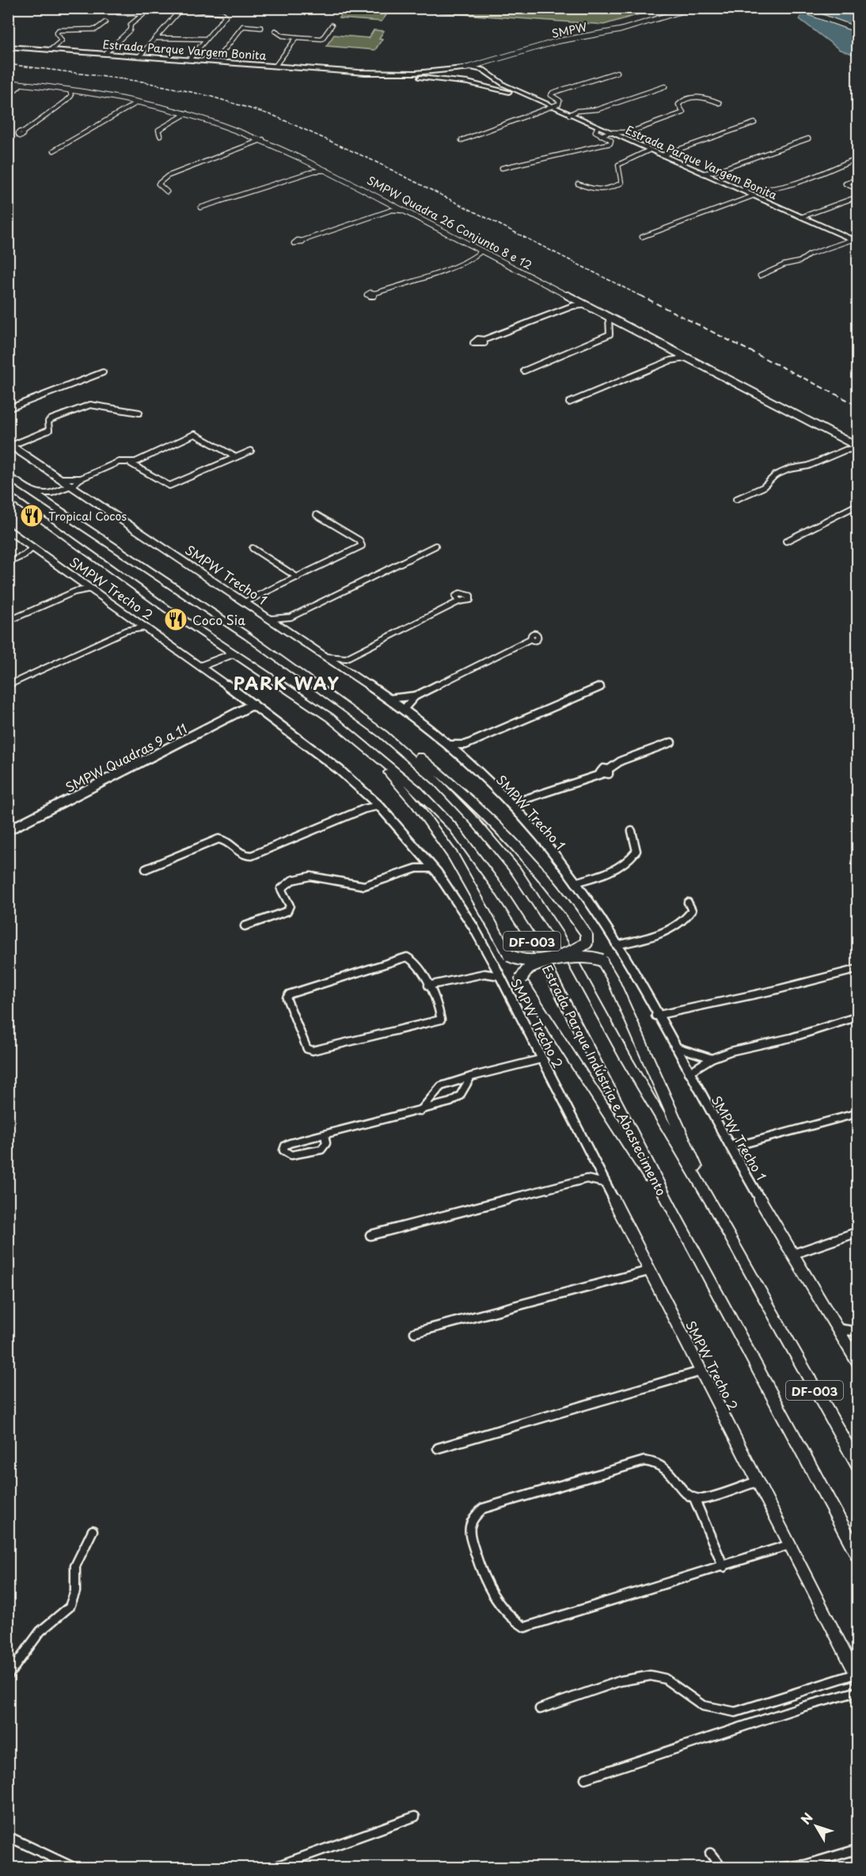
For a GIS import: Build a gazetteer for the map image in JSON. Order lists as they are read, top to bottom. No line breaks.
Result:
{"streets":{"highway":["DF-003","Estrada Parque Indústria e Abastecimento"],"main road":["Estrada Parque Vargem Bonita"],"street":["SMPW","SMPW Quadra 26 Conjunto 8 e 12","SMPW Trecho 1","SMPW Trecho 2","SMPW Quadras 9 a 11"]},"crossings":[["SMPW","Estrada Parque Vargem Bonita"],["SMPW Trecho 2","SMPW Quadras 9 a 11"]],"districts":["PARK WAY"],"places":{"restaurant":["Tropical Cocos","Coco Sia"]},"north":"top left"}
